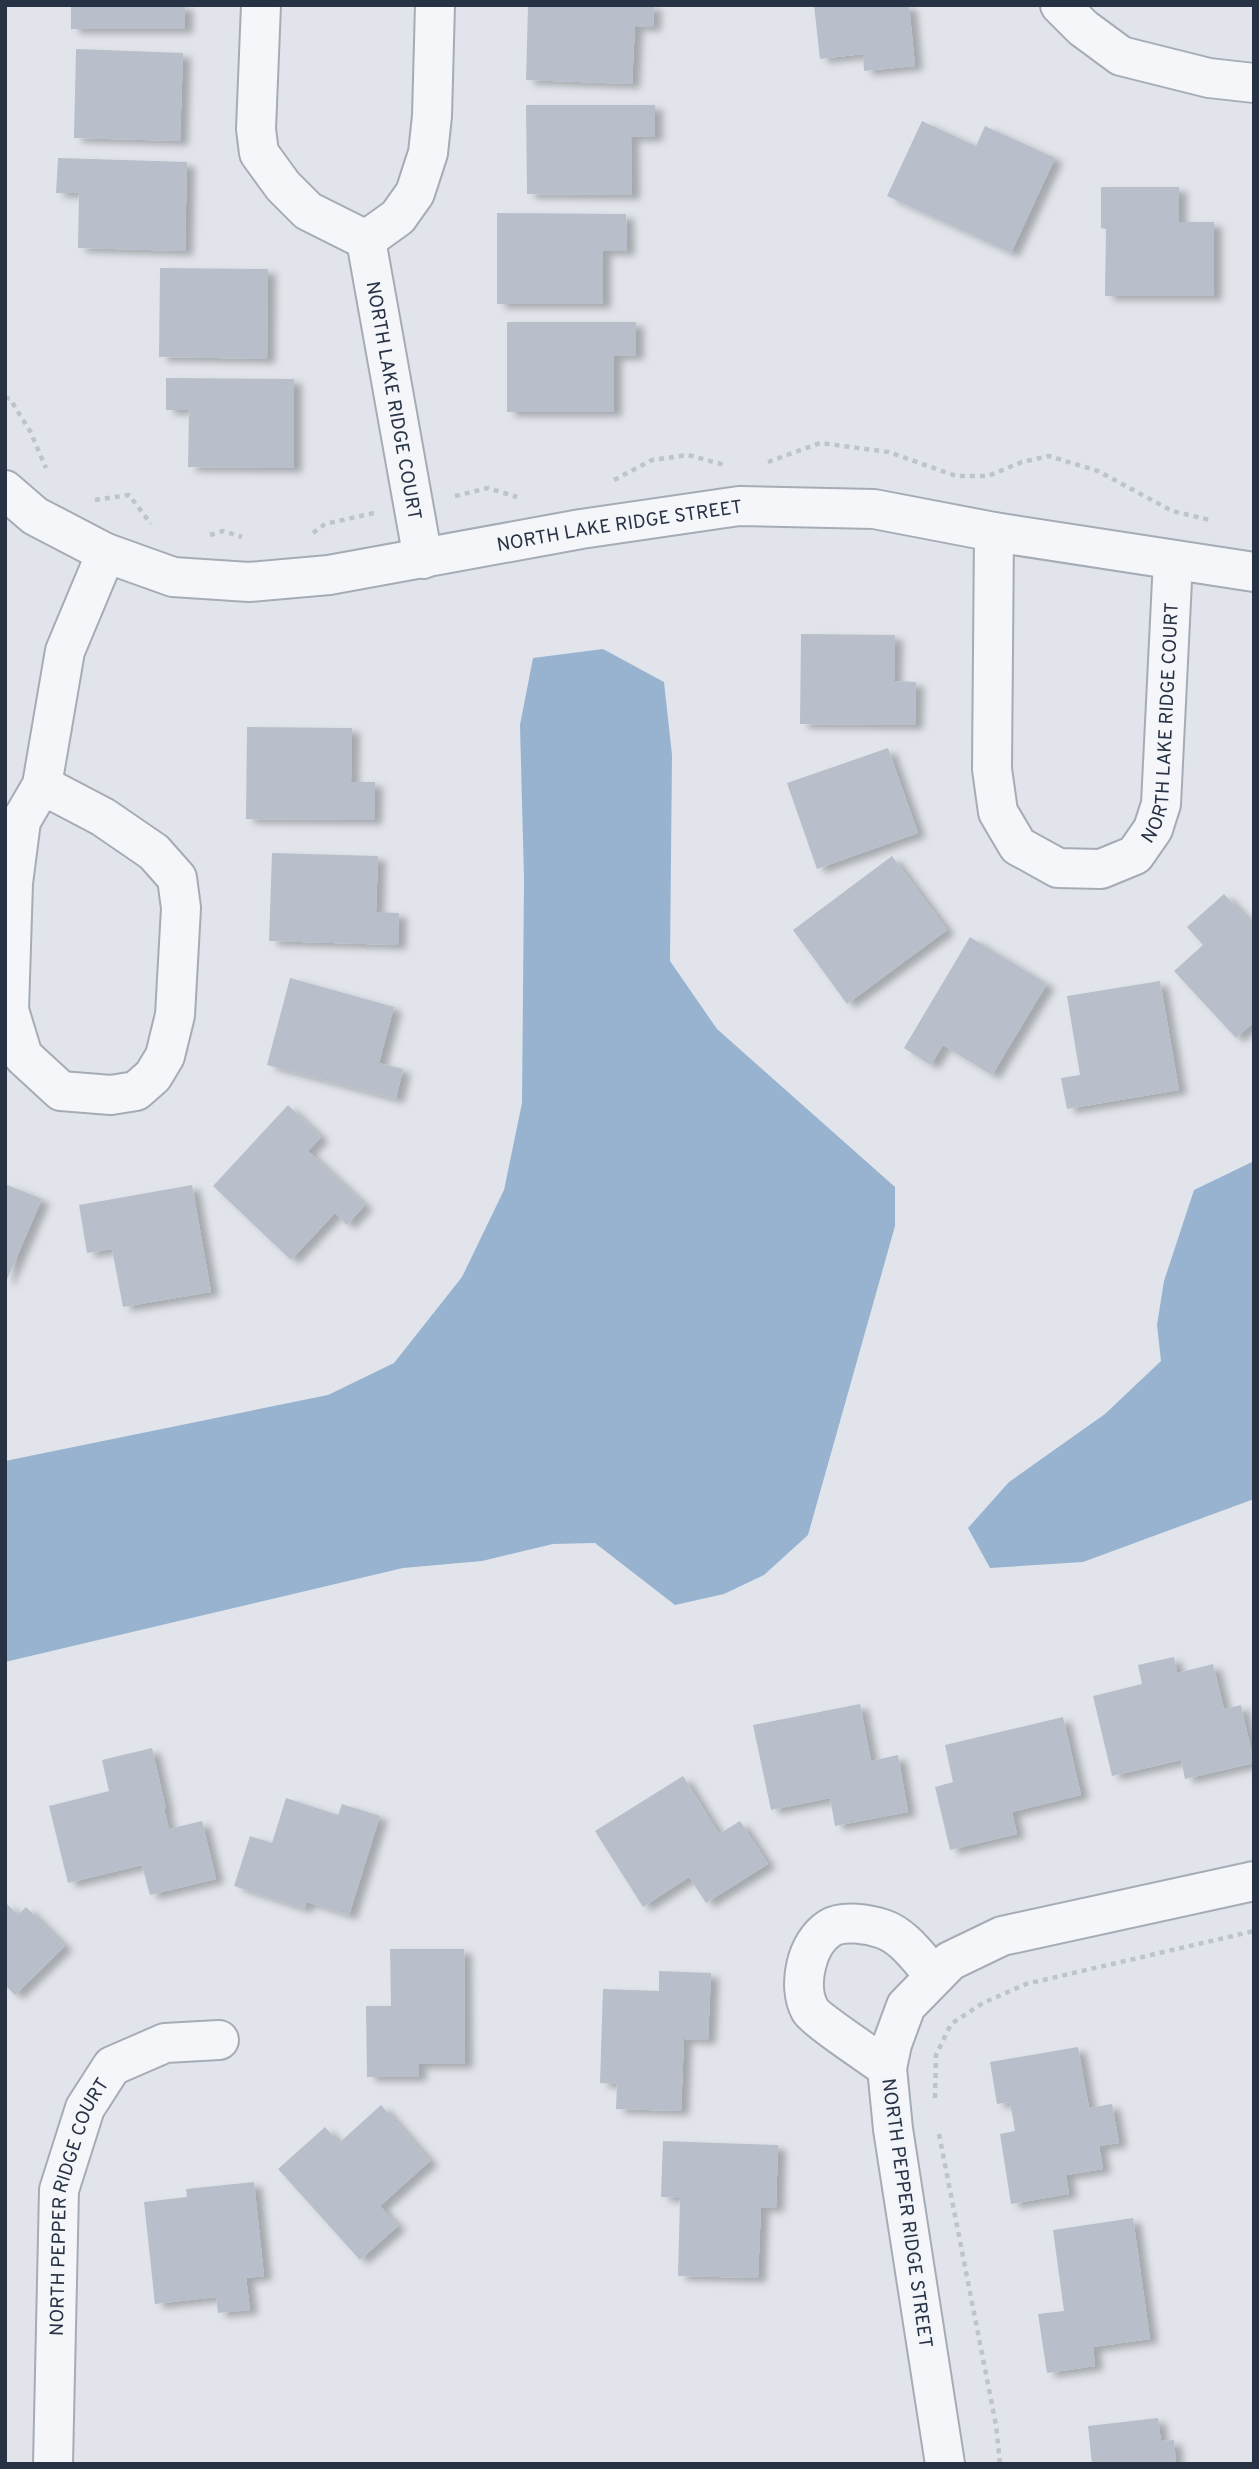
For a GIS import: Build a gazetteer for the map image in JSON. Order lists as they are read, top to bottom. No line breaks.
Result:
{"streets":{"street":["NORTH LAKE RIDGE COURT","NORTH LAKE RIDGE STREET","NORTH PEPPER RIDGE COURT","NORTH PEPPER RIDGE STREET"]},"crossings":[["NORTH LAKE RIDGE COURT","NORTH LAKE RIDGE STREET"]]}
